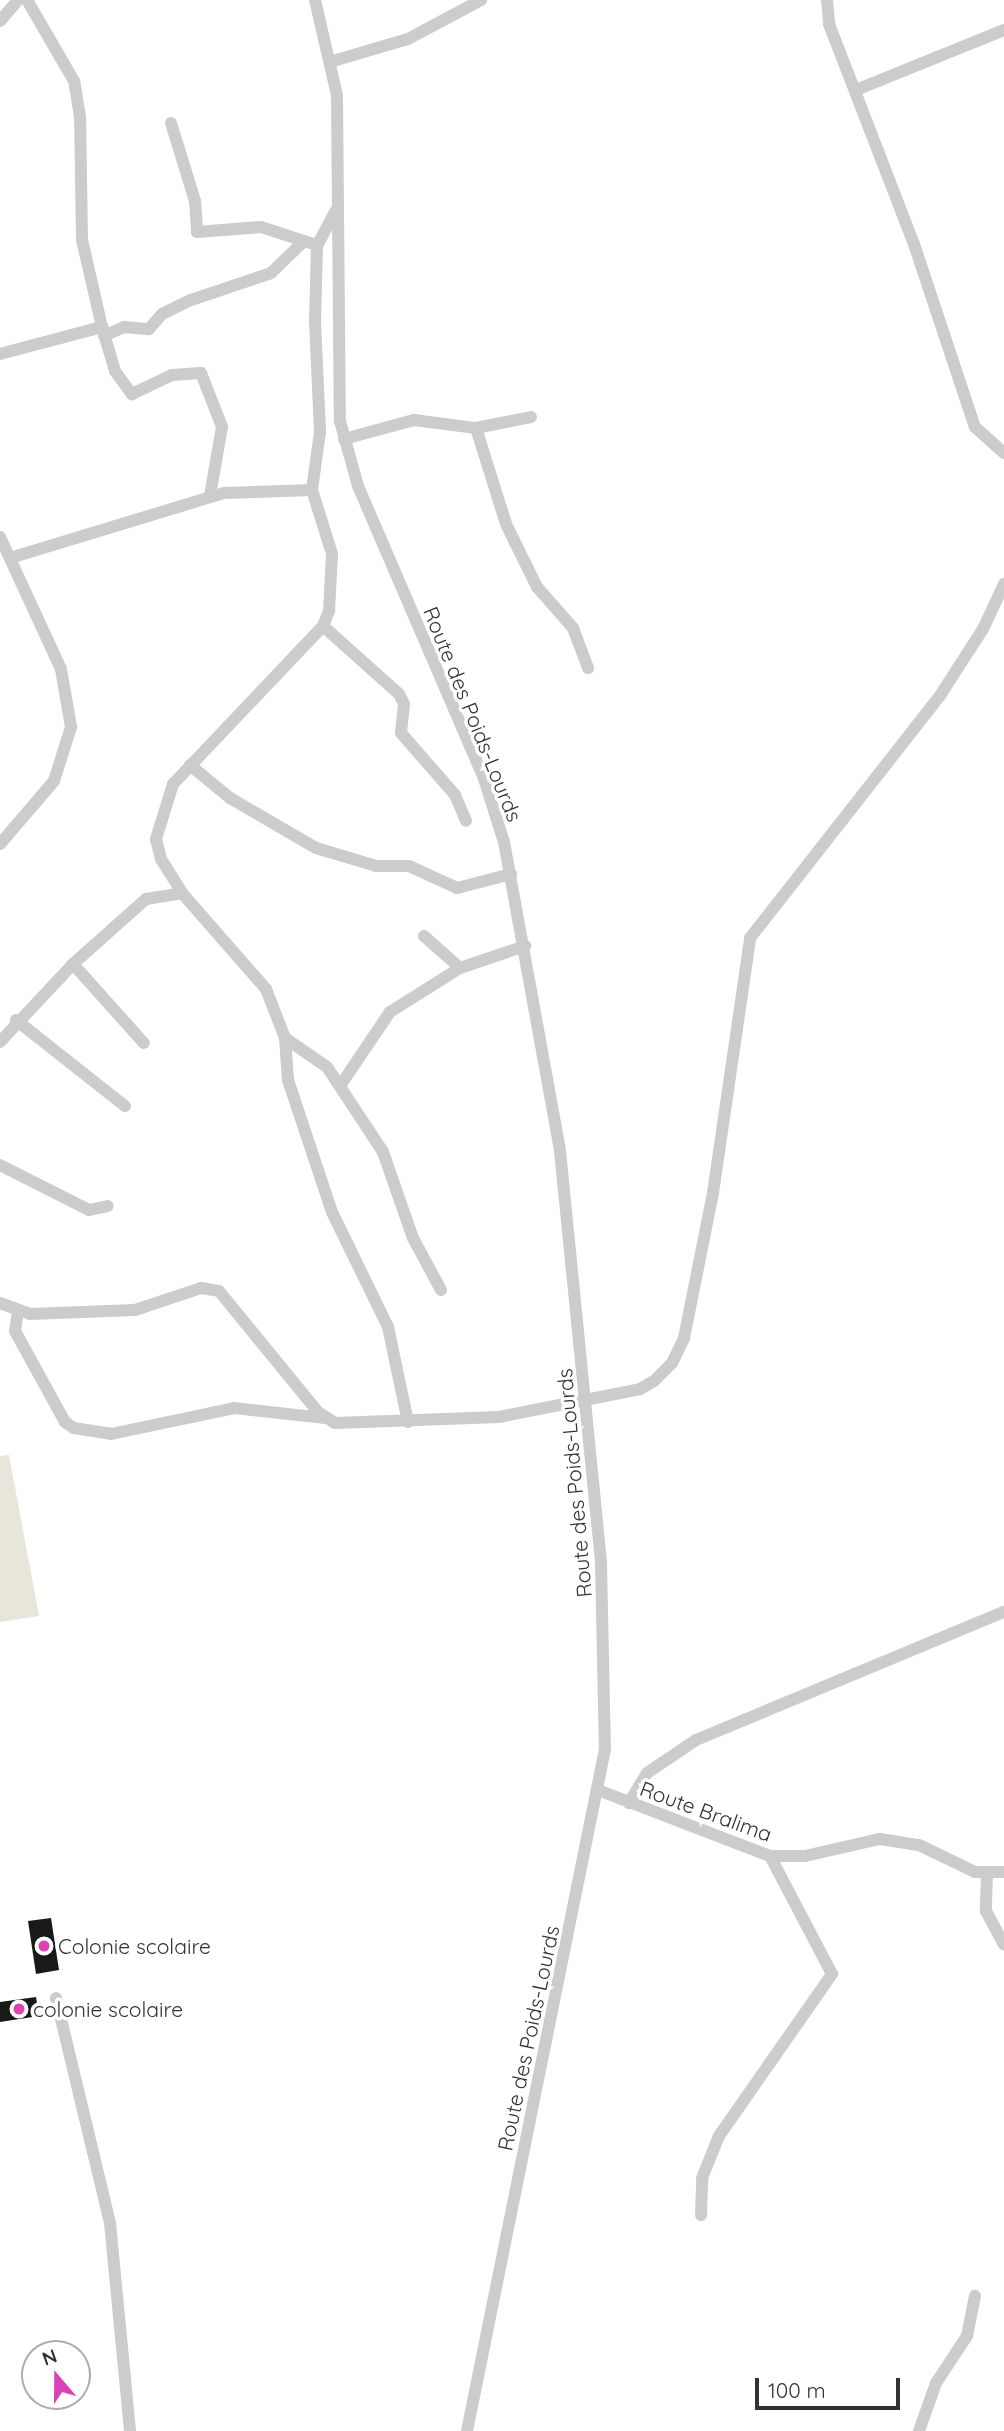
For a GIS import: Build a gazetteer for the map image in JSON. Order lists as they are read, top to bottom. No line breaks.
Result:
{"streets":{"street":["Route des Poids-Lourds","Route Bralima"]},"crossings":[["Route des Poids-Lourds","Route Bralima"]],"places":["Colonie scolaire","colonie scolaire"],"scale_bar":"100 m","north":"top"}
